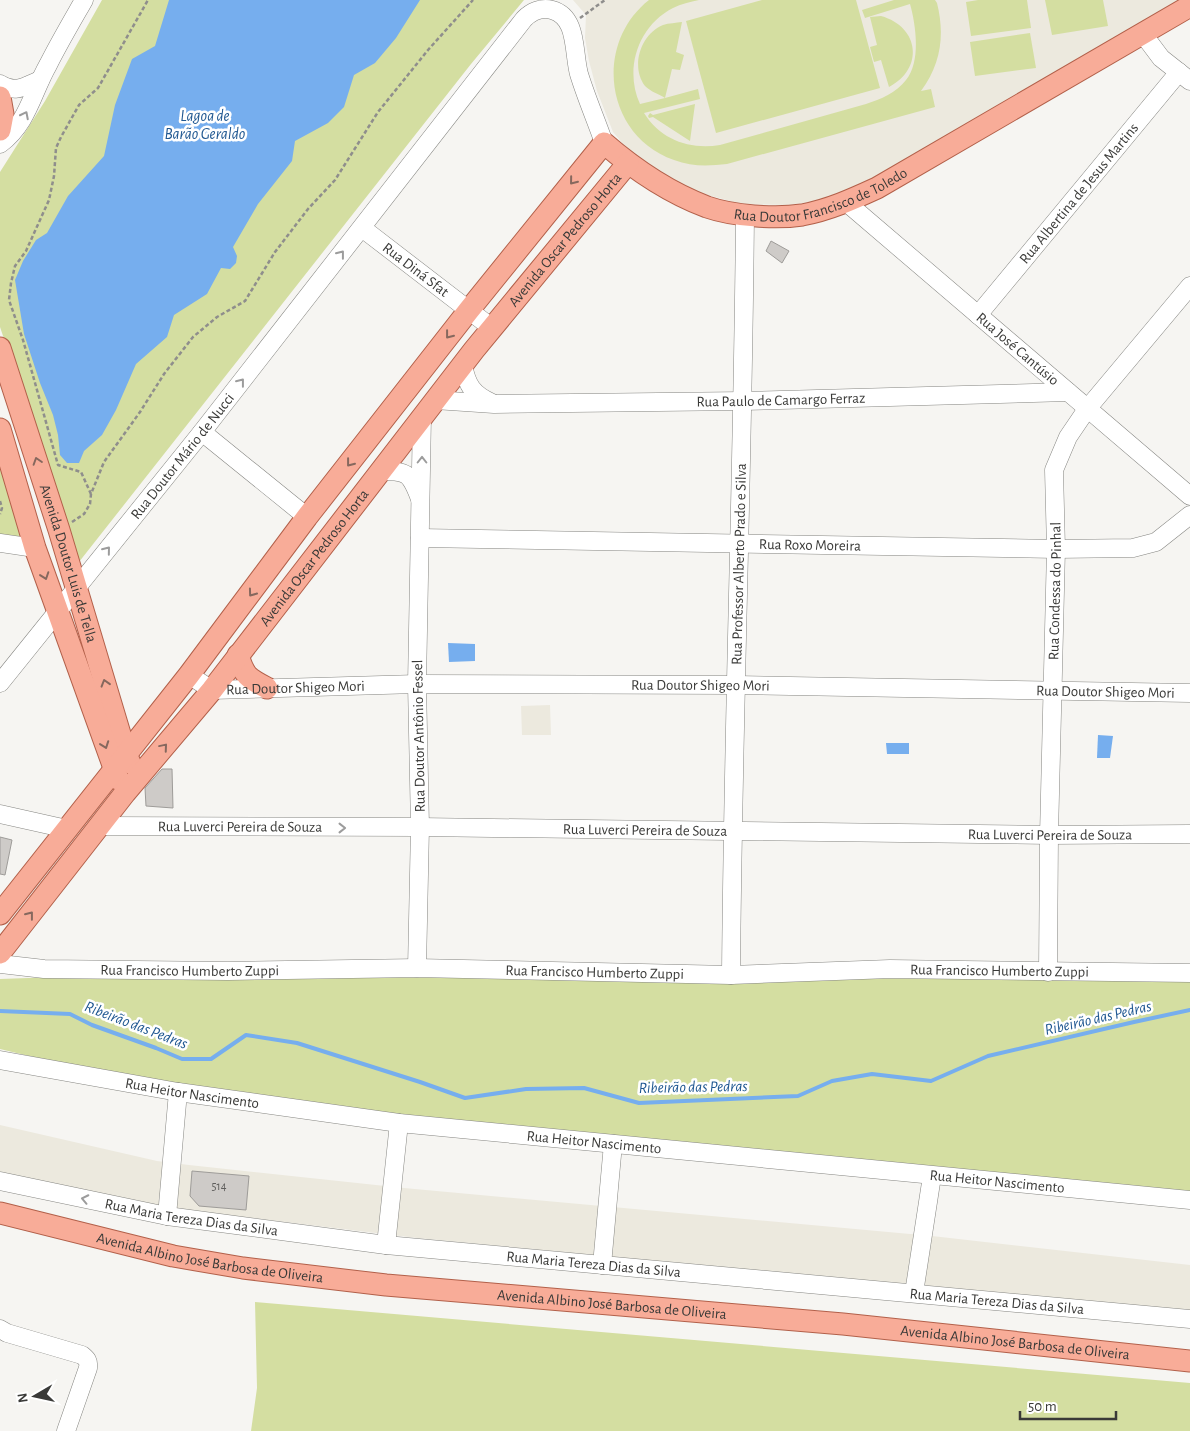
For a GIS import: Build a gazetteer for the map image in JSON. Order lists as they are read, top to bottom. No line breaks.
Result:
{"streets":{"main road":["Rua Doutor Francisco de Toledo","Avenida Oscar Pedroso Horta","Avenida Doutor Luis de Tella","Avenida Albino José Barbosa de Oliveira"],"street":["Rua Albertina de Jesus Martins","Rua Diná Sfat","Rua José Cantúsio","Rua Paulo de Camargo Ferraz","Rua Doutor Mário de Nucci","Rua Roxo Moreira","Rua Professor Alberto Prado e Silva","Rua Condessa do Pinhal","Rua Doutor Shigeo Mori","Rua Doutor Antônio Fessel","Rua Luverci Pereira de Souza","Rua Francisco Humberto Zuppi","Rua Heitor Nascimento","Rua Maria Tereza Dias da Silva"]},"crossings":[["Rua Doutor Francisco de Toledo","Avenida Oscar Pedroso Horta"],["Rua Doutor Francisco de Toledo","Rua José Cantúsio"],["Rua Doutor Francisco de Toledo","Rua Professor Alberto Prado e Silva"],["Rua Albertina de Jesus Martins","Rua José Cantúsio"],["Avenida Oscar Pedroso Horta","Rua Diná Sfat"],["Avenida Oscar Pedroso Horta","Rua Paulo de Camargo Ferraz"],["Avenida Oscar Pedroso Horta","Avenida Doutor Luis de Tella"],["Avenida Oscar Pedroso Horta","Rua Doutor Shigeo Mori"],["Avenida Oscar Pedroso Horta","Rua Doutor Antônio Fessel"],["Avenida Oscar Pedroso Horta","Rua Luverci Pereira de Souza"],["Rua Diná Sfat","Rua Doutor Mário de Nucci"],["Rua José Cantúsio","Rua Paulo de Camargo Ferraz"],["Rua José Cantúsio","Rua Condessa do Pinhal"],["Rua Paulo de Camargo Ferraz","Rua Professor Alberto Prado e Silva"],["Rua Doutor Mário de Nucci","Avenida Doutor Luis de Tella"],["Rua Roxo Moreira","Rua Professor Alberto Prado e Silva"],["Rua Roxo Moreira","Rua Condessa do Pinhal"],["Rua Roxo Moreira","Rua Doutor Antônio Fessel"],["Rua Professor Alberto Prado e Silva","Rua Doutor Shigeo Mori"],["Rua Professor Alberto Prado e Silva","Rua Luverci Pereira de Souza"],["Rua Professor Alberto Prado e Silva","Rua Francisco Humberto Zuppi"],["Rua Condessa do Pinhal","Rua Doutor Shigeo Mori"],["Rua Condessa do Pinhal","Rua Luverci Pereira de Souza"],["Rua Condessa do Pinhal","Rua Francisco Humberto Zuppi"],["Rua Doutor Shigeo Mori","Rua Doutor Antônio Fessel"],["Rua Doutor Antônio Fessel","Rua Luverci Pereira de Souza"],["Rua Doutor Antônio Fessel","Rua Francisco Humberto Zuppi"]],"one_way":["Rua Doutor Mário de Nucci"],"water":["Lagoa de Barão Geraldo","Ribeirão das Pedras"],"house_numbers":["514"],"scale_bar":"50 m","north":"left"}
